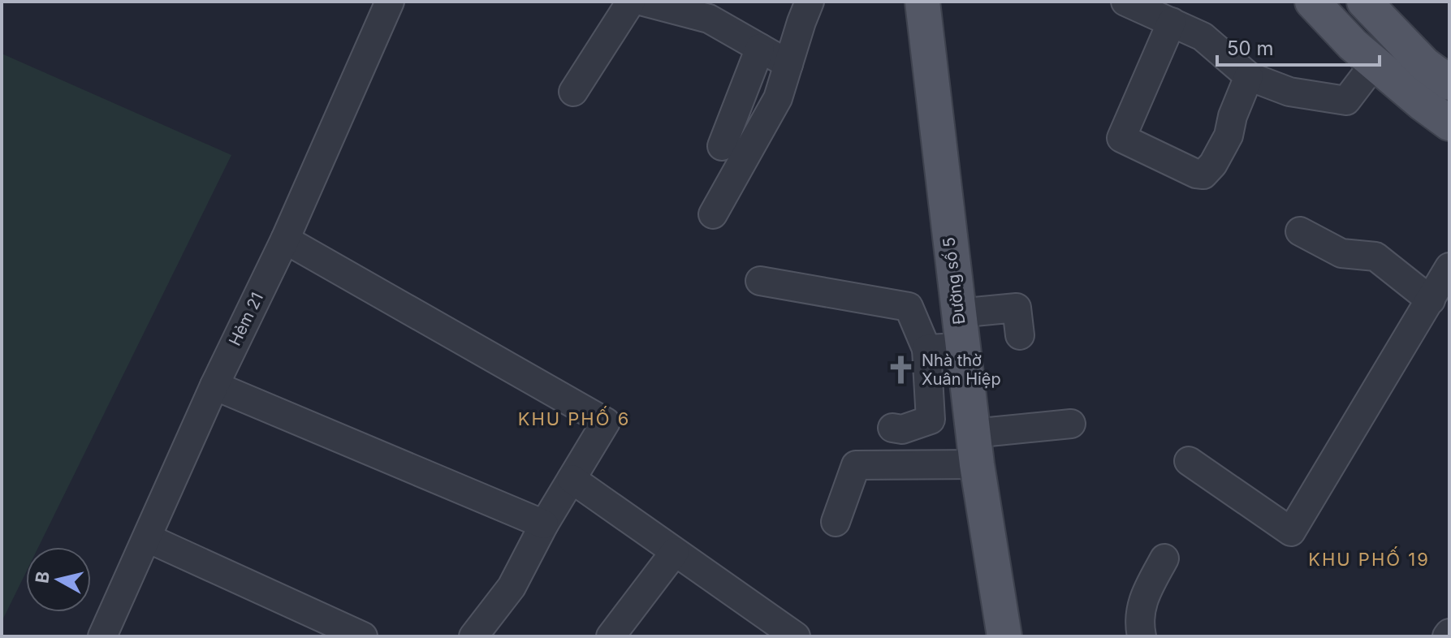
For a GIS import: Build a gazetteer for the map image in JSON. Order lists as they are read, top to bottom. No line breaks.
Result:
{"streets":{"main road":["Đường số 5"],"street":["Hẻm 21"]},"districts":["KHU PHỐ 6","KHU PHỐ 19"],"places":{"church":["Nhà thờ Xuân Hiệp"]},"scale_bar":"50 m","north":"left"}
